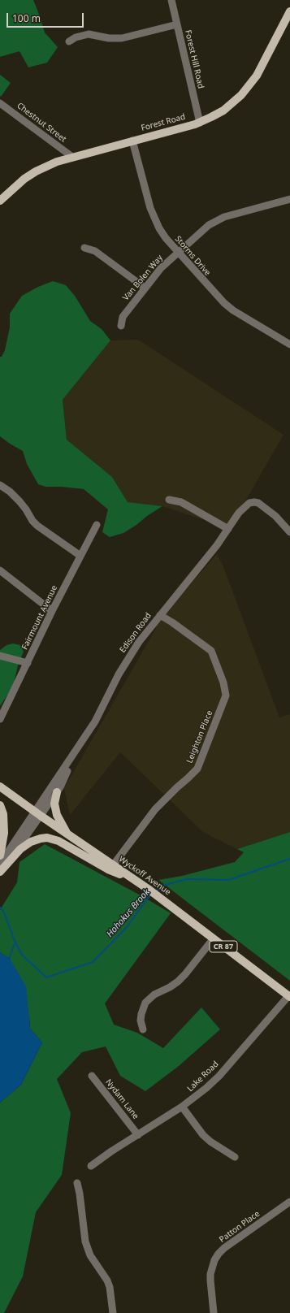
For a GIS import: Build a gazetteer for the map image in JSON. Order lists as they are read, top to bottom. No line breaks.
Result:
{"streets":{"main road":["Forest Road","Wyckoff Avenue","CR 87"],"street":["Forest Hill Road","Chestnut Street","Storms Drive","Van Bolen Way","Fairmount Avenue","Edison Road","Leighton Place","Lake Road","Nydam Lane","Patton Place"]},"crossings":[["Forest Hill Road","Forest Road"],["Chestnut Street","Forest Road"],["Forest Road","Storms Drive"],["Storms Drive","Van Bolen Way"],["Edison Road","Leighton Place"],["Edison Road","Wyckoff Avenue"],["Leighton Place","Wyckoff Avenue"],["Wyckoff Avenue","Lake Road"],["Lake Road","Nydam Lane"]],"water":["Hohokus Brook"],"scale_bar":"100 m"}
